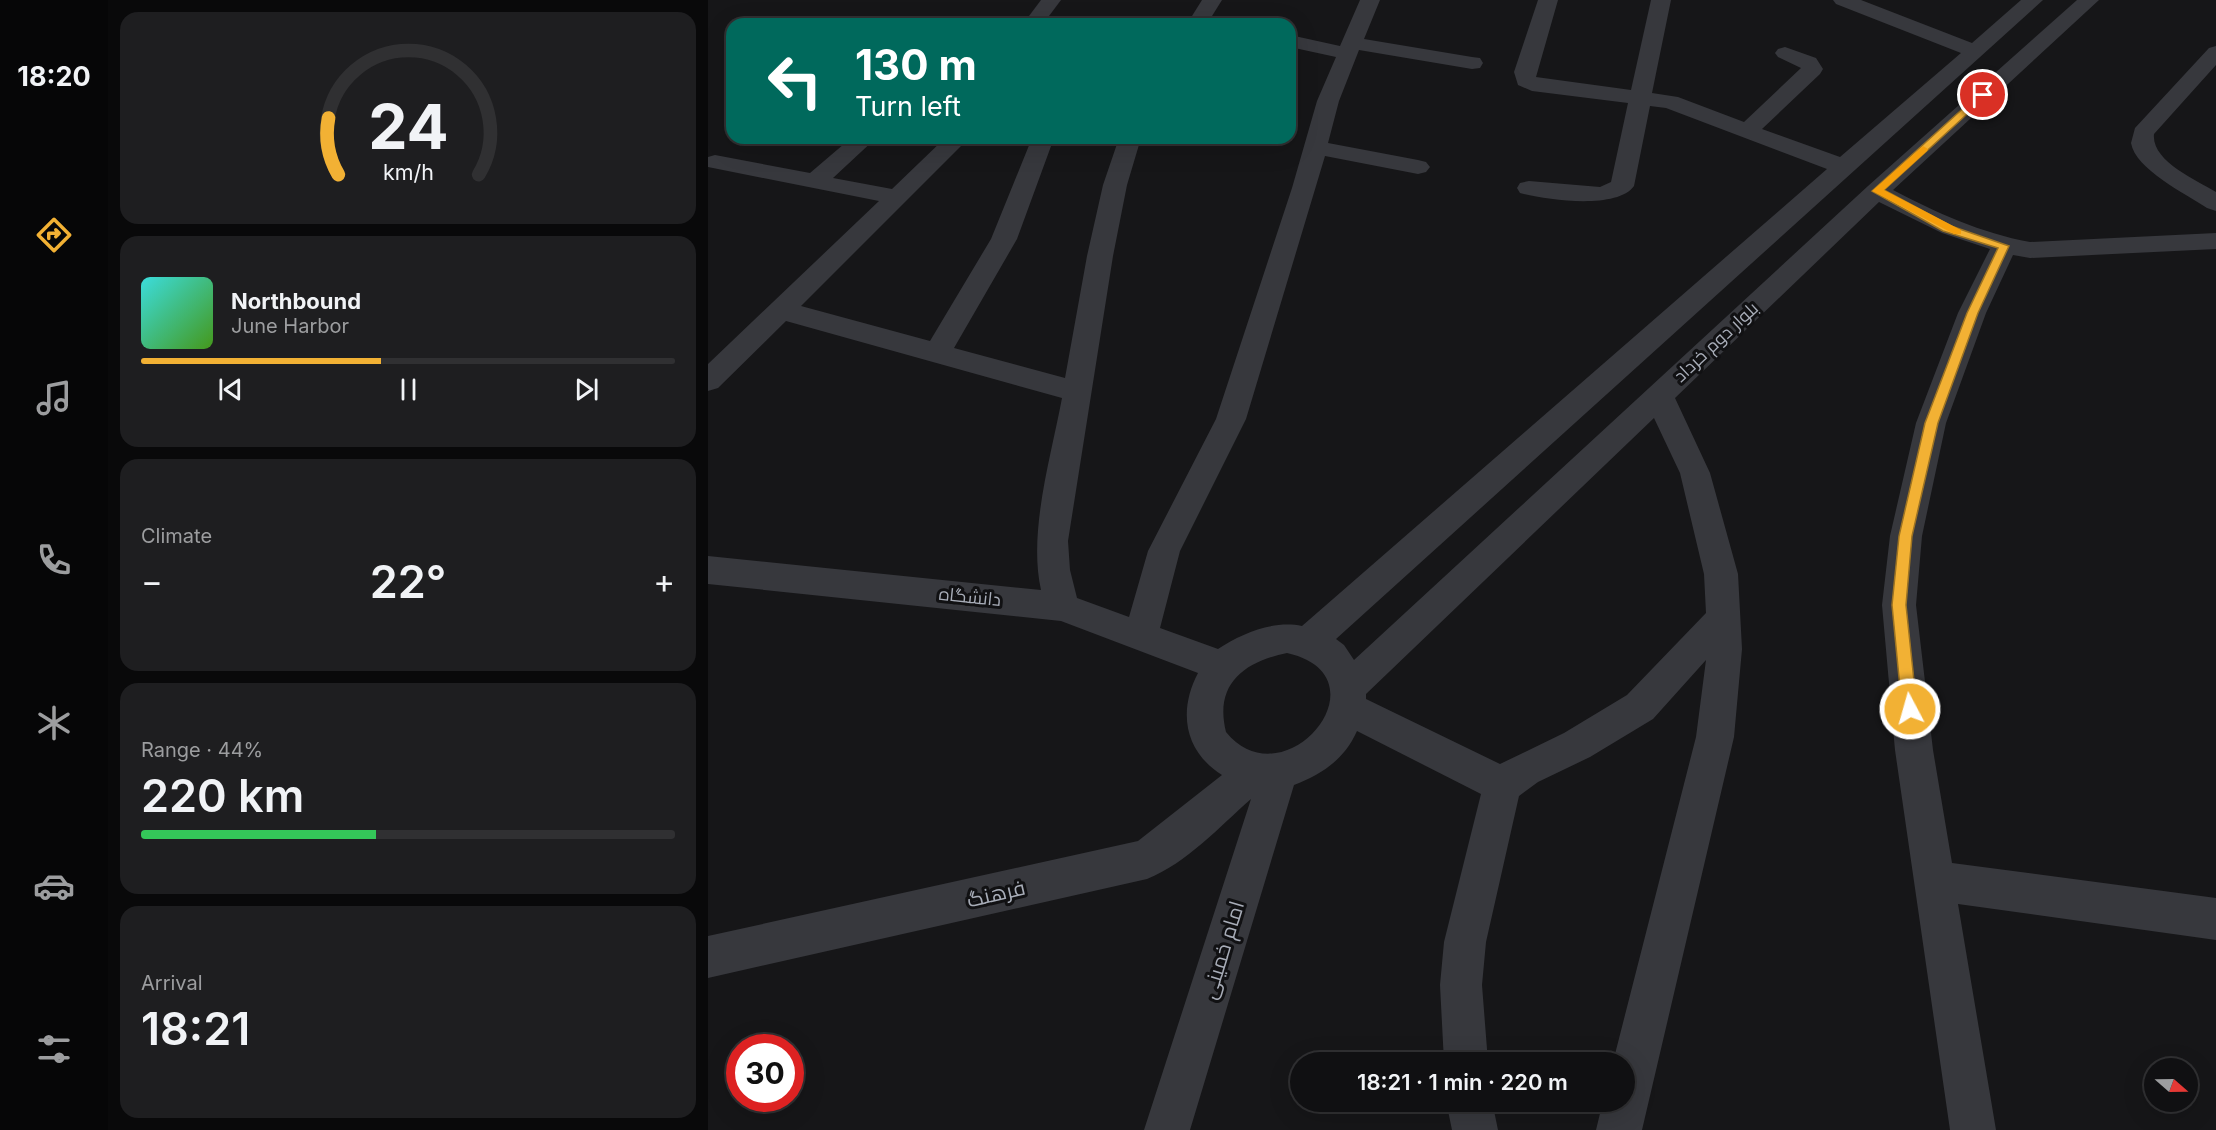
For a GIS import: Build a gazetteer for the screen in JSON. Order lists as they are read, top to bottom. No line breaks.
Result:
{"streets":{"street":["بلوار دوم خرداد","دانشگاه","فرهنگ","امام خمینی"]},"crossings":[["بلوار دوم خرداد","دانشگاه"],["بلوار دوم خرداد","فرهنگ"],["بلوار دوم خرداد","امام خمینی"],["دانشگاه","فرهنگ"],["دانشگاه","امام خمینی"],["فرهنگ","امام خمینی"]],"north":"right","page":{"tabs":"18:20","turn":["130 m","Turn left"],"song":["Northbound","June Harbor"],"tile":["Climate",["Range · 44%","220 km"],["Arrival","18:21"]],"heat":["−","22°","+"],"limit":"30","trip":"18:21 · 1 min · 220 m","gauge":["24","km/h"]}}
